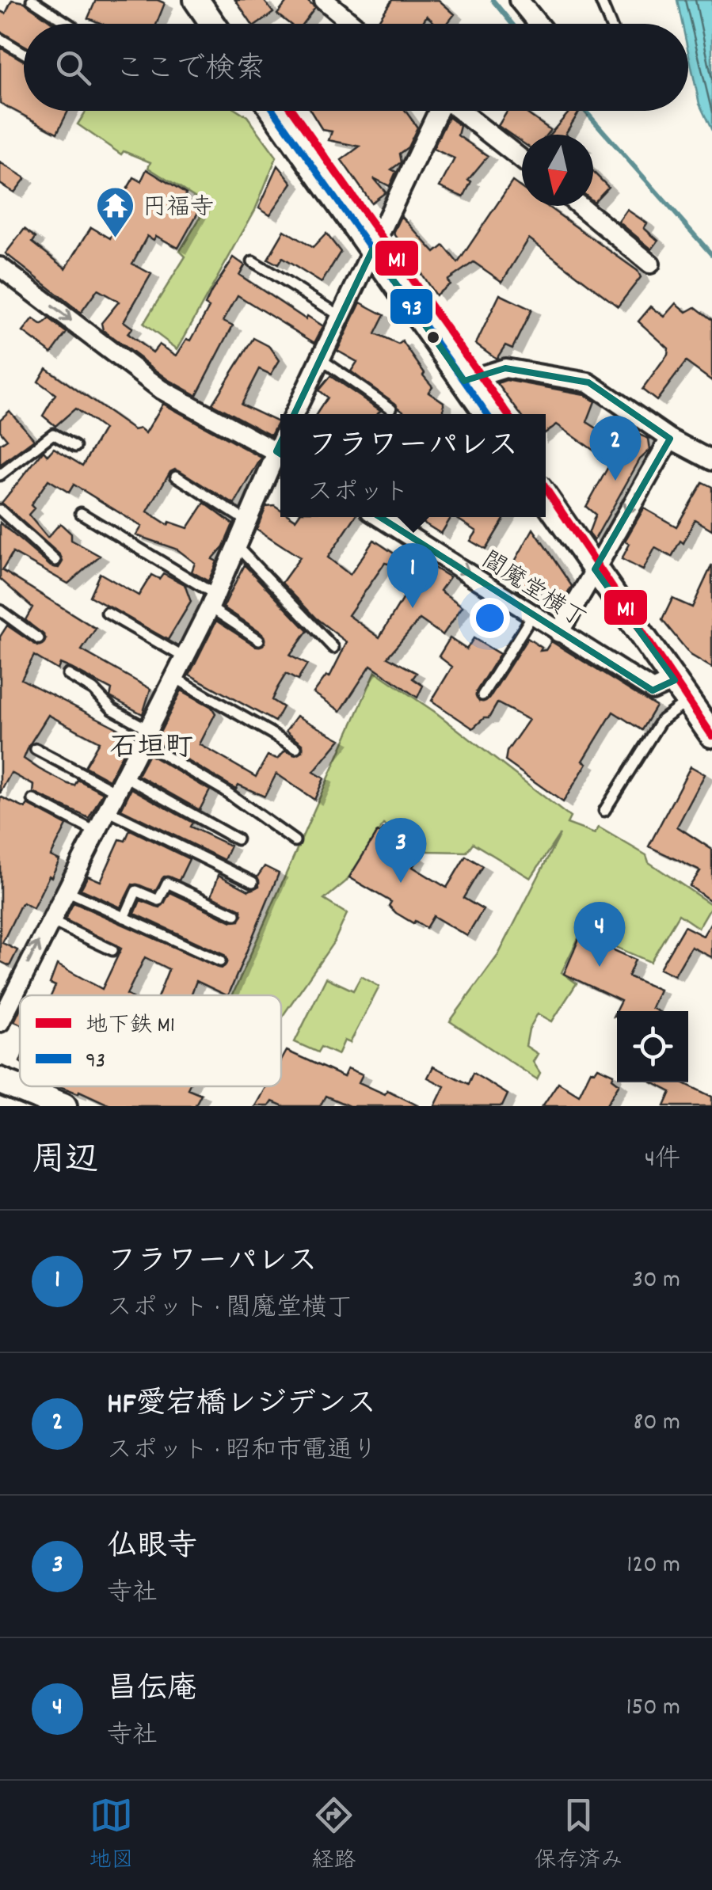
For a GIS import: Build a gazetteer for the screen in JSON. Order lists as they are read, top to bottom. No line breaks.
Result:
{"streets":{"street":["閻魔堂横丁"]},"districts":["石垣町"],"places":{"temple":["円福寺"]},"lines":["metro line M1","transit line 93"],"legend":["地下鉄 M1","93"],"north":"bottom","page":{"search":"ここで検索","popup":["フラワーパレス","スポット"],"pins":["2","1","3","4"],"heading":["周辺","4件"],"list":[{"mark":"1","name":"フラワーパレス","note":"スポット · 閻魔堂横丁","value":"30 m"},{"mark":"2","name":"HF愛宕橋レジデンス","note":"スポット · 昭和市電通り","value":"80 m"},{"mark":"3","name":"仏眼寺","note":"寺社","value":"120 m"},{"mark":"4","name":"昌伝庵","note":"寺社","value":"150 m"}],"nav":["地図","経路","保存済み"]}}
